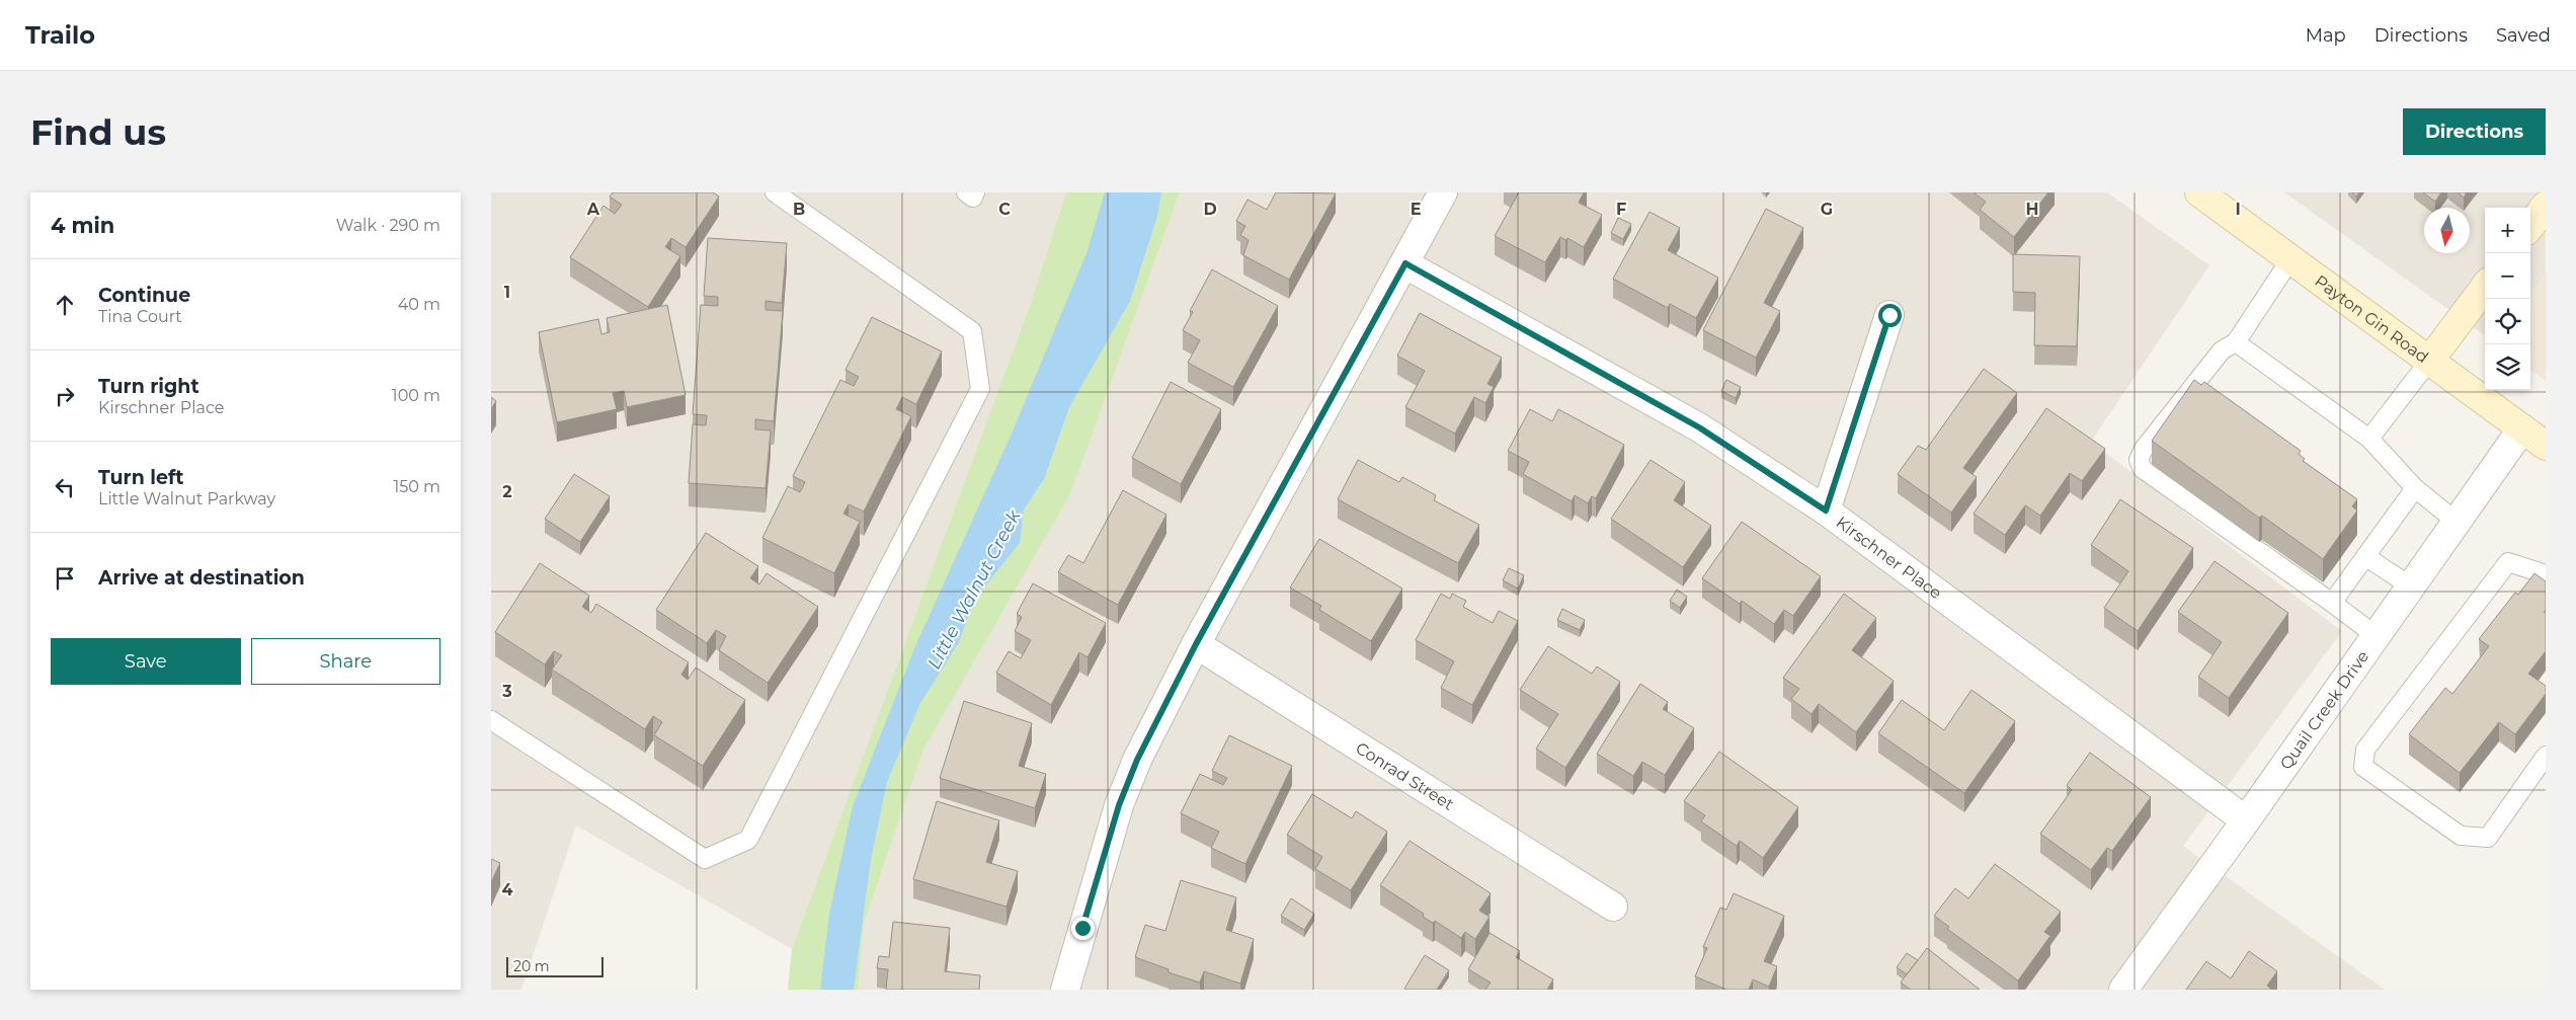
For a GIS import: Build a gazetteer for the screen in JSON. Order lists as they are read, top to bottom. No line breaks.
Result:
{"streets":{"street":["Payton Gin Road","Kirschner Place","Quail Creek Drive","Conrad Street"]},"crossings":[["Payton Gin Road","Quail Creek Drive"],["Kirschner Place","Quail Creek Drive"]],"water":["Little Walnut Creek"],"scale_bar":"20 m","north":"bottom","page":{"header":"Trailo","nav":["Map","Directions","Saved"],"buttons":["Directions",["Save","Share"]],"title":"Find us","heading":["4 min","Walk · 290 m"],"map_buttons":["+","−"],"list":[["Continue","Tina Court","40 m"],["Turn right","Kirschner Place","100 m"],["Turn left","Little Walnut Parkway","150 m"],"Arrive at destination"],"scale":"20 m"},"grid":{"columns":["A","B","C","D","E","F","G","H","I"],"rows":["1","2","3","4"]}}
